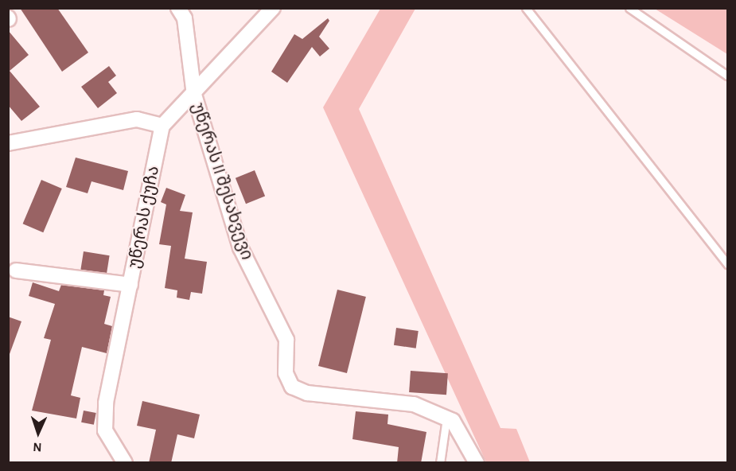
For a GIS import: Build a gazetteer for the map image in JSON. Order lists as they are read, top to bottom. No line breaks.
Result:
{"streets":{"street":["უწერას II შესახვევი","უწერას ქუჩა"]},"north":"bottom"}
